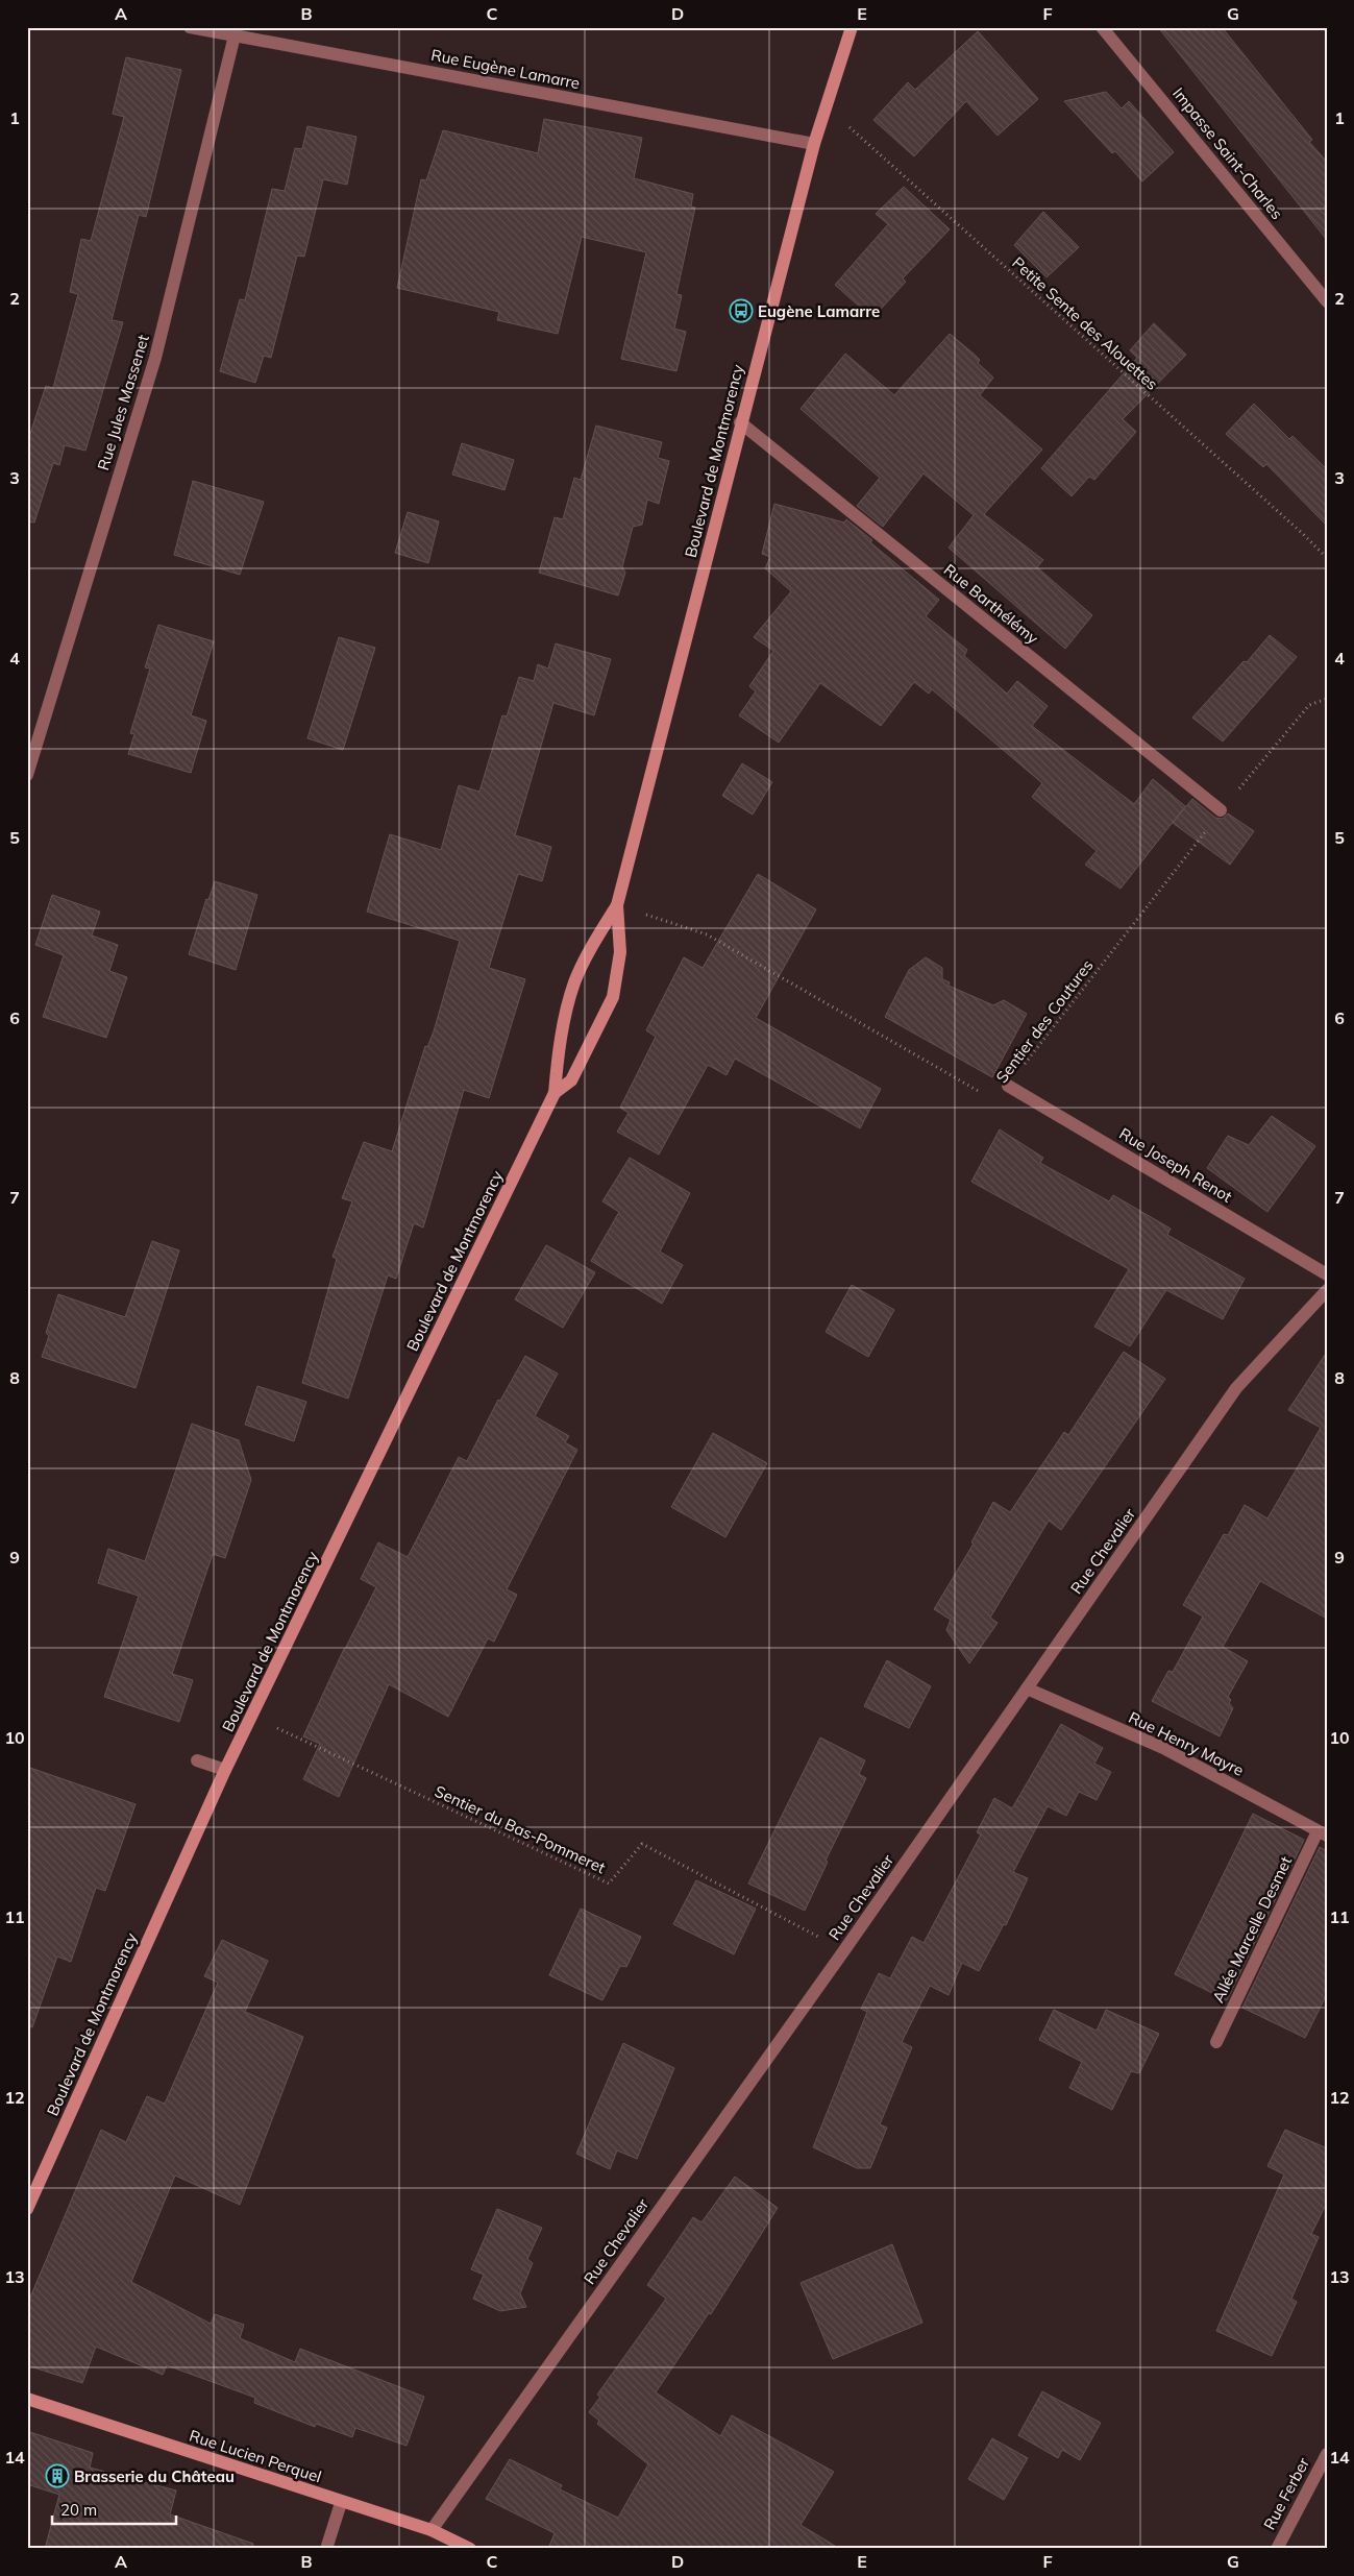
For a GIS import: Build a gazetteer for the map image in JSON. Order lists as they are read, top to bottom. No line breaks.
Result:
{"streets":{"street":["Rue Eugène Lamarre","Impasse Saint-Charles","Rue Jules Massenet","Boulevard de Montmorency","Rue Barthélémy","Rue Joseph Renot","Rue Chevalier","Rue Henry Mayre","Allée Marcelle Desmet","Rue Lucien Perquel","Rue Ferber"],"path":["Petite Sente des Alouettes","Sentier des Coutures","Sentier du Bas-Pommeret"]},"crossings":[["Rue Eugène Lamarre","Rue Jules Massenet"],["Rue Eugène Lamarre","Boulevard de Montmorency"],["Petite Sente des Alouettes","Boulevard de Montmorency"],["Boulevard de Montmorency","Rue Barthélémy"],["Boulevard de Montmorency","Sentier des Coutures"],["Boulevard de Montmorency","Sentier du Bas-Pommeret"],["Rue Barthélémy","Sentier des Coutures"],["Sentier des Coutures","Rue Joseph Renot"],["Rue Chevalier","Rue Henry Mayre"],["Rue Chevalier","Sentier du Bas-Pommeret"],["Rue Chevalier","Rue Lucien Perquel"],["Rue Henry Mayre","Allée Marcelle Desmet"]],"places":{"bus stop":["Eugène Lamarre"],"building":["Brasserie du Château"]},"scale_bar":"20 m","grid":{"columns":["A","B","C","D","E","F","G"],"rows":["1","2","3","4","5","6","7","8","9","10","11","12","13","14"]}}
